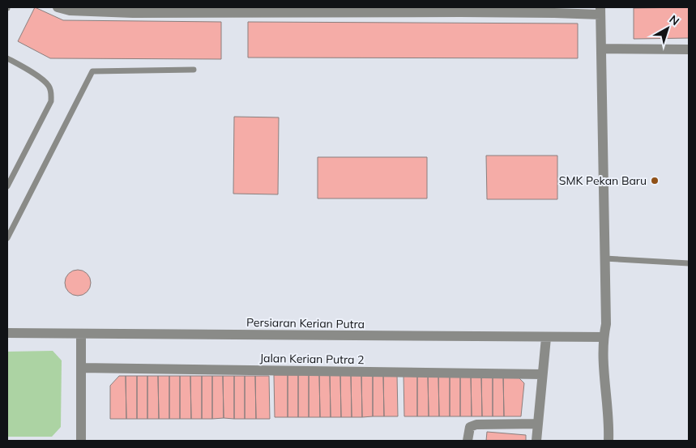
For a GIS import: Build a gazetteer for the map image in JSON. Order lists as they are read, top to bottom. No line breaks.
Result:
{"streets":{"street":["Persiaran Kerian Putra","Jalan Kerian Putra 2"]},"places":["SMK Pekan Baru"],"north":"top right"}
